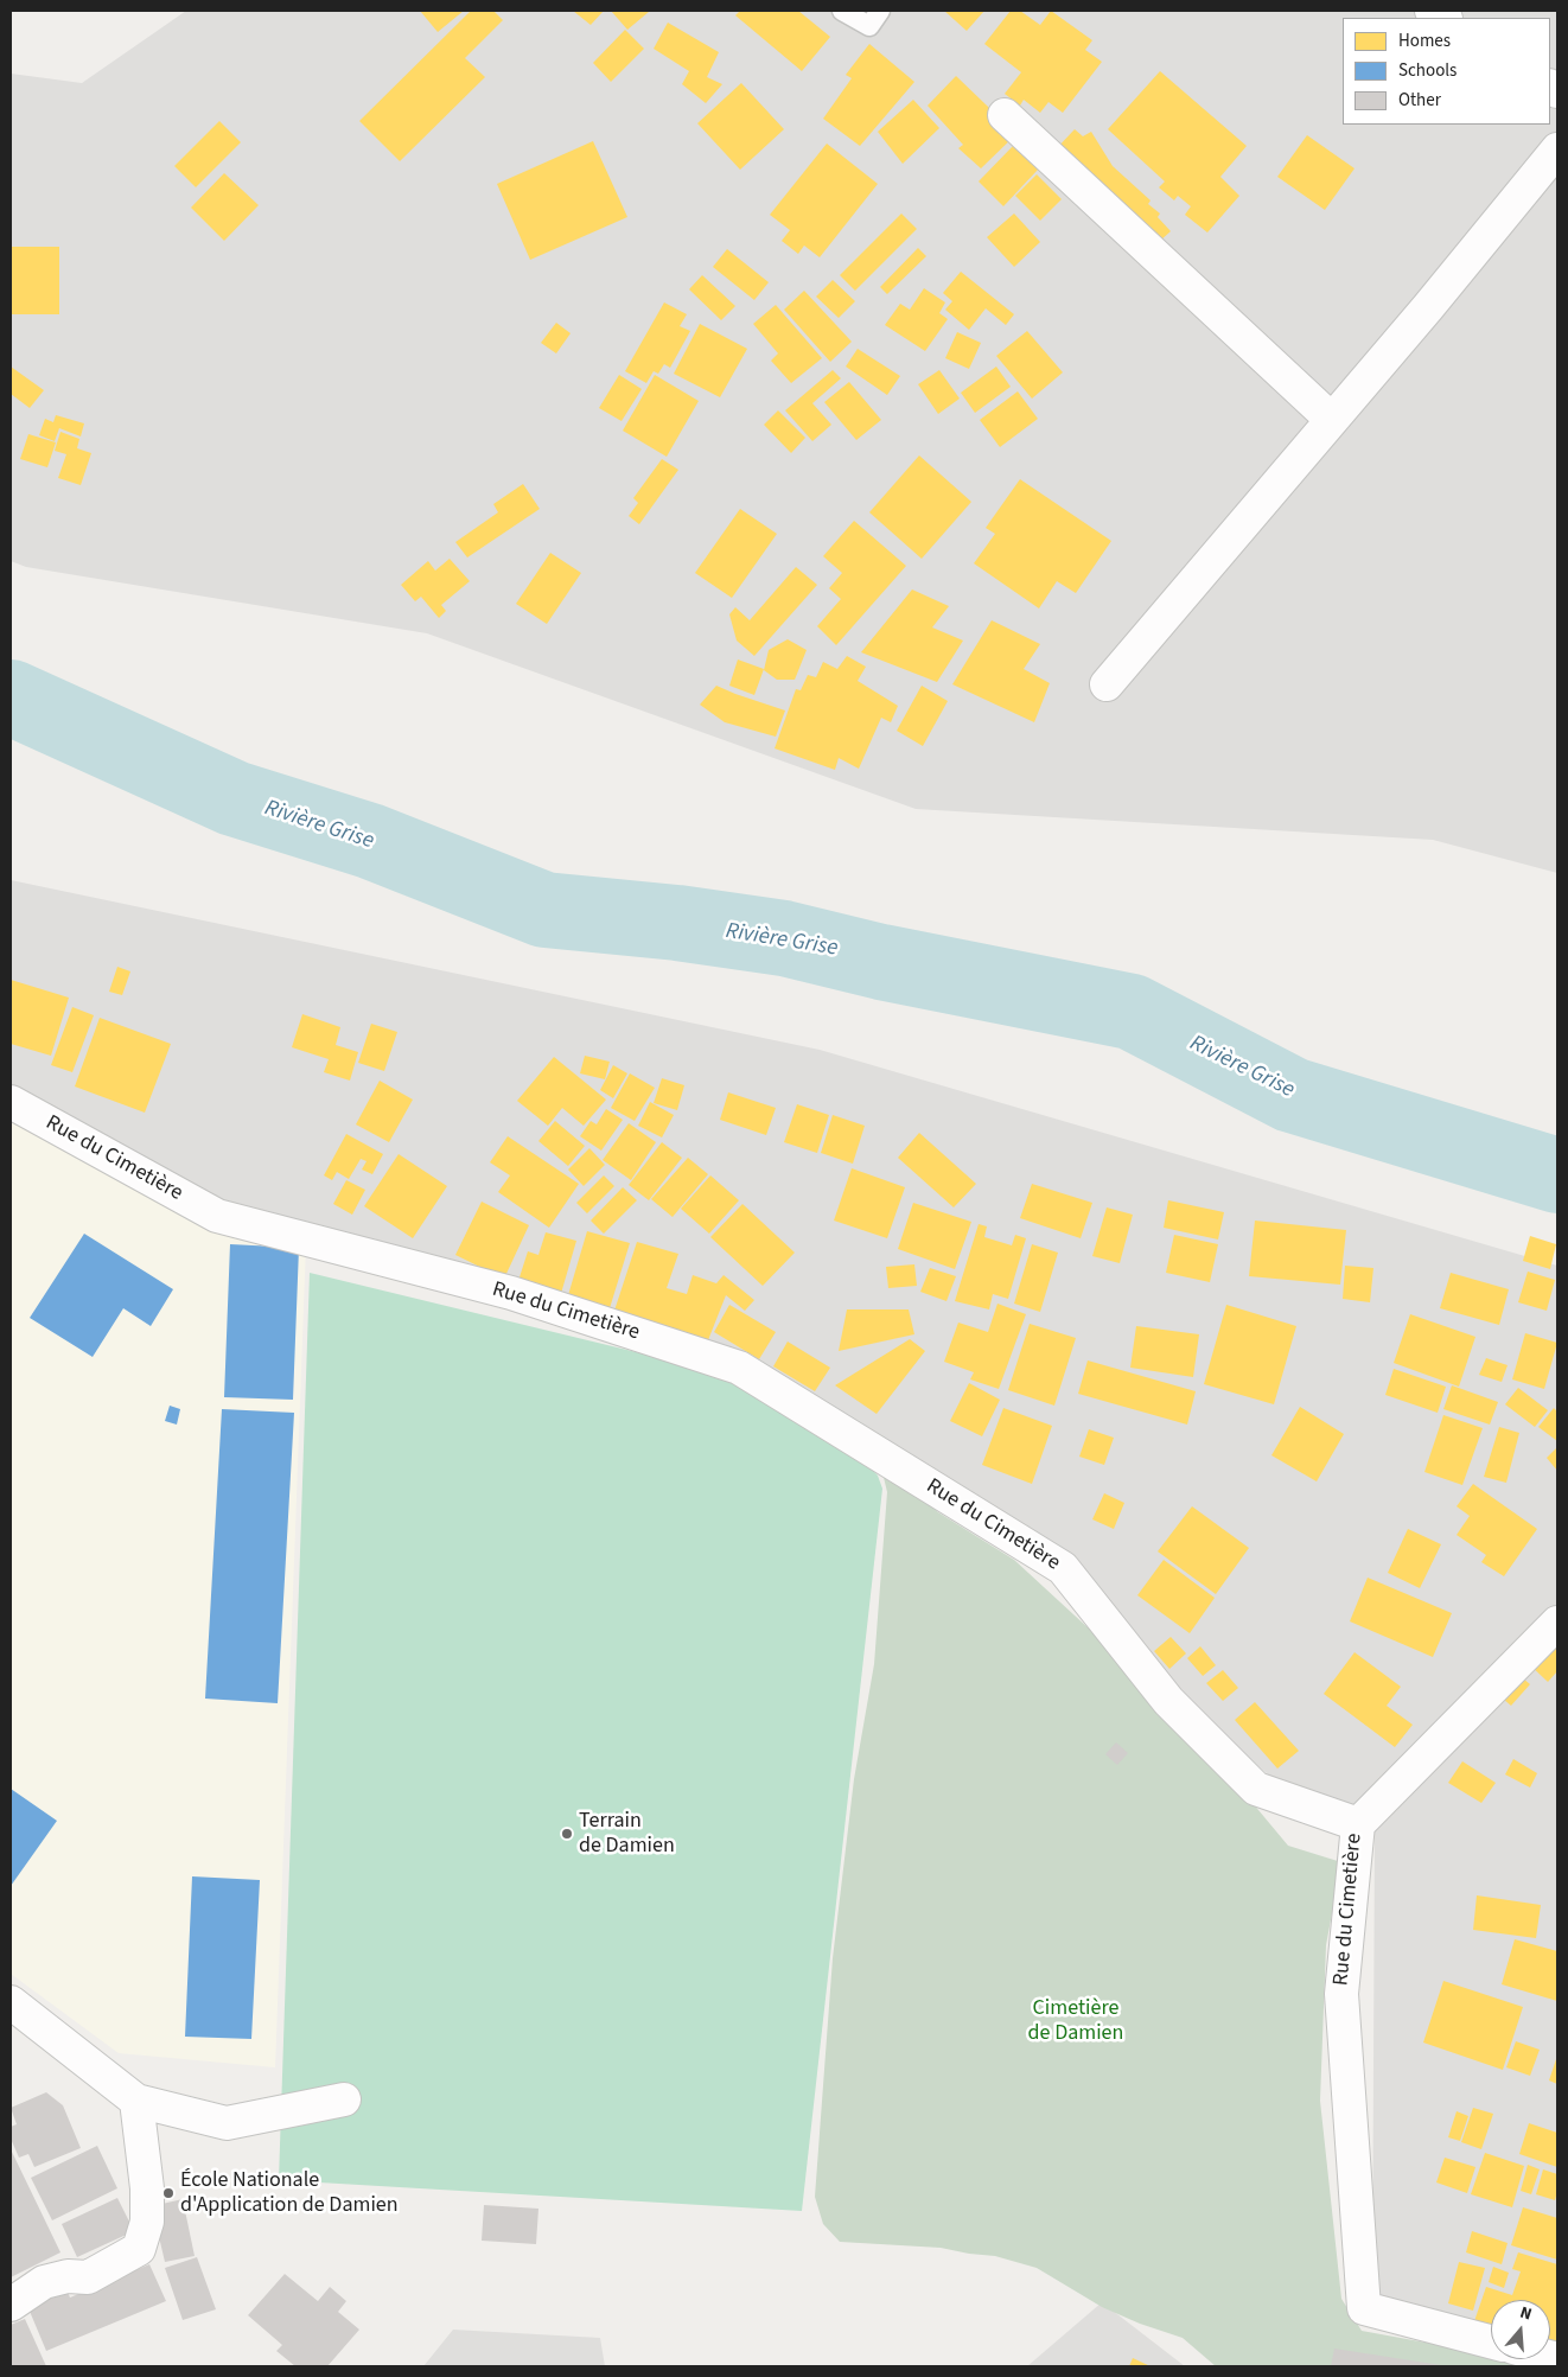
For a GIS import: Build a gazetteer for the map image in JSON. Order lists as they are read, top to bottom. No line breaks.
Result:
{"streets":{"street":["Rue du Cimetière"]},"water":["Rivière Grise"],"parks":["Cimetière de Damien"],"places":["Terrain de Damien","École Nationale d'Application de Damien"],"legend":["Homes","Schools","Other"],"north":"top"}
